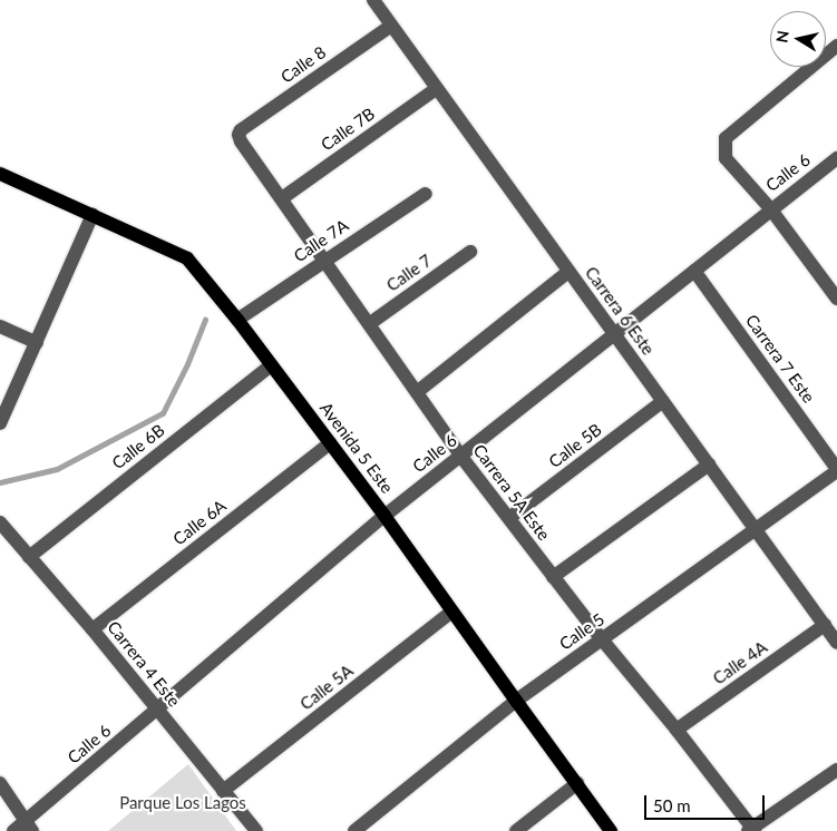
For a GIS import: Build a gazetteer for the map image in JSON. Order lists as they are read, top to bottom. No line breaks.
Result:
{"streets":{"main road":["Avenida 5 Este"],"street":["Calle 8","Calle 7B","Calle 6","Calle 7A","Calle 7","Carrera 6 Este","Carrera 7 Este","Calle 5B","Calle 6B","Carrera 5A Este","Calle 6A","Calle 5","Calle 4A","Carrera 4 Este","Calle 5A"]},"crossings":[["Calle 8","Carrera 6 Este"],["Calle 8","Carrera 5A Este"],["Calle 7B","Carrera 6 Este"],["Calle 7B","Carrera 5A Este"],["Calle 6","Carrera 6 Este"],["Calle 6","Carrera 7 Este"],["Calle 6","Avenida 5 Este"],["Calle 6","Carrera 5A Este"],["Calle 6","Carrera 4 Este"],["Calle 7A","Avenida 5 Este"],["Calle 7A","Carrera 5A Este"],["Calle 7","Carrera 5A Este"],["Carrera 6 Este","Calle 5B"],["Carrera 6 Este","Calle 5"],["Carrera 6 Este","Calle 4A"],["Carrera 7 Este","Calle 5"],["Calle 5B","Carrera 5A Este"],["Calle 6B","Avenida 5 Este"],["Calle 6B","Carrera 4 Este"],["Avenida 5 Este","Calle 6A"],["Avenida 5 Este","Calle 5"],["Avenida 5 Este","Calle 5A"],["Carrera 5A Este","Calle 5"],["Carrera 5A Este","Calle 4A"],["Calle 6A","Carrera 4 Este"],["Carrera 4 Este","Calle 5A"]],"parks":["Parque Los Lagos"],"scale_bar":"50 m","north":"left"}
